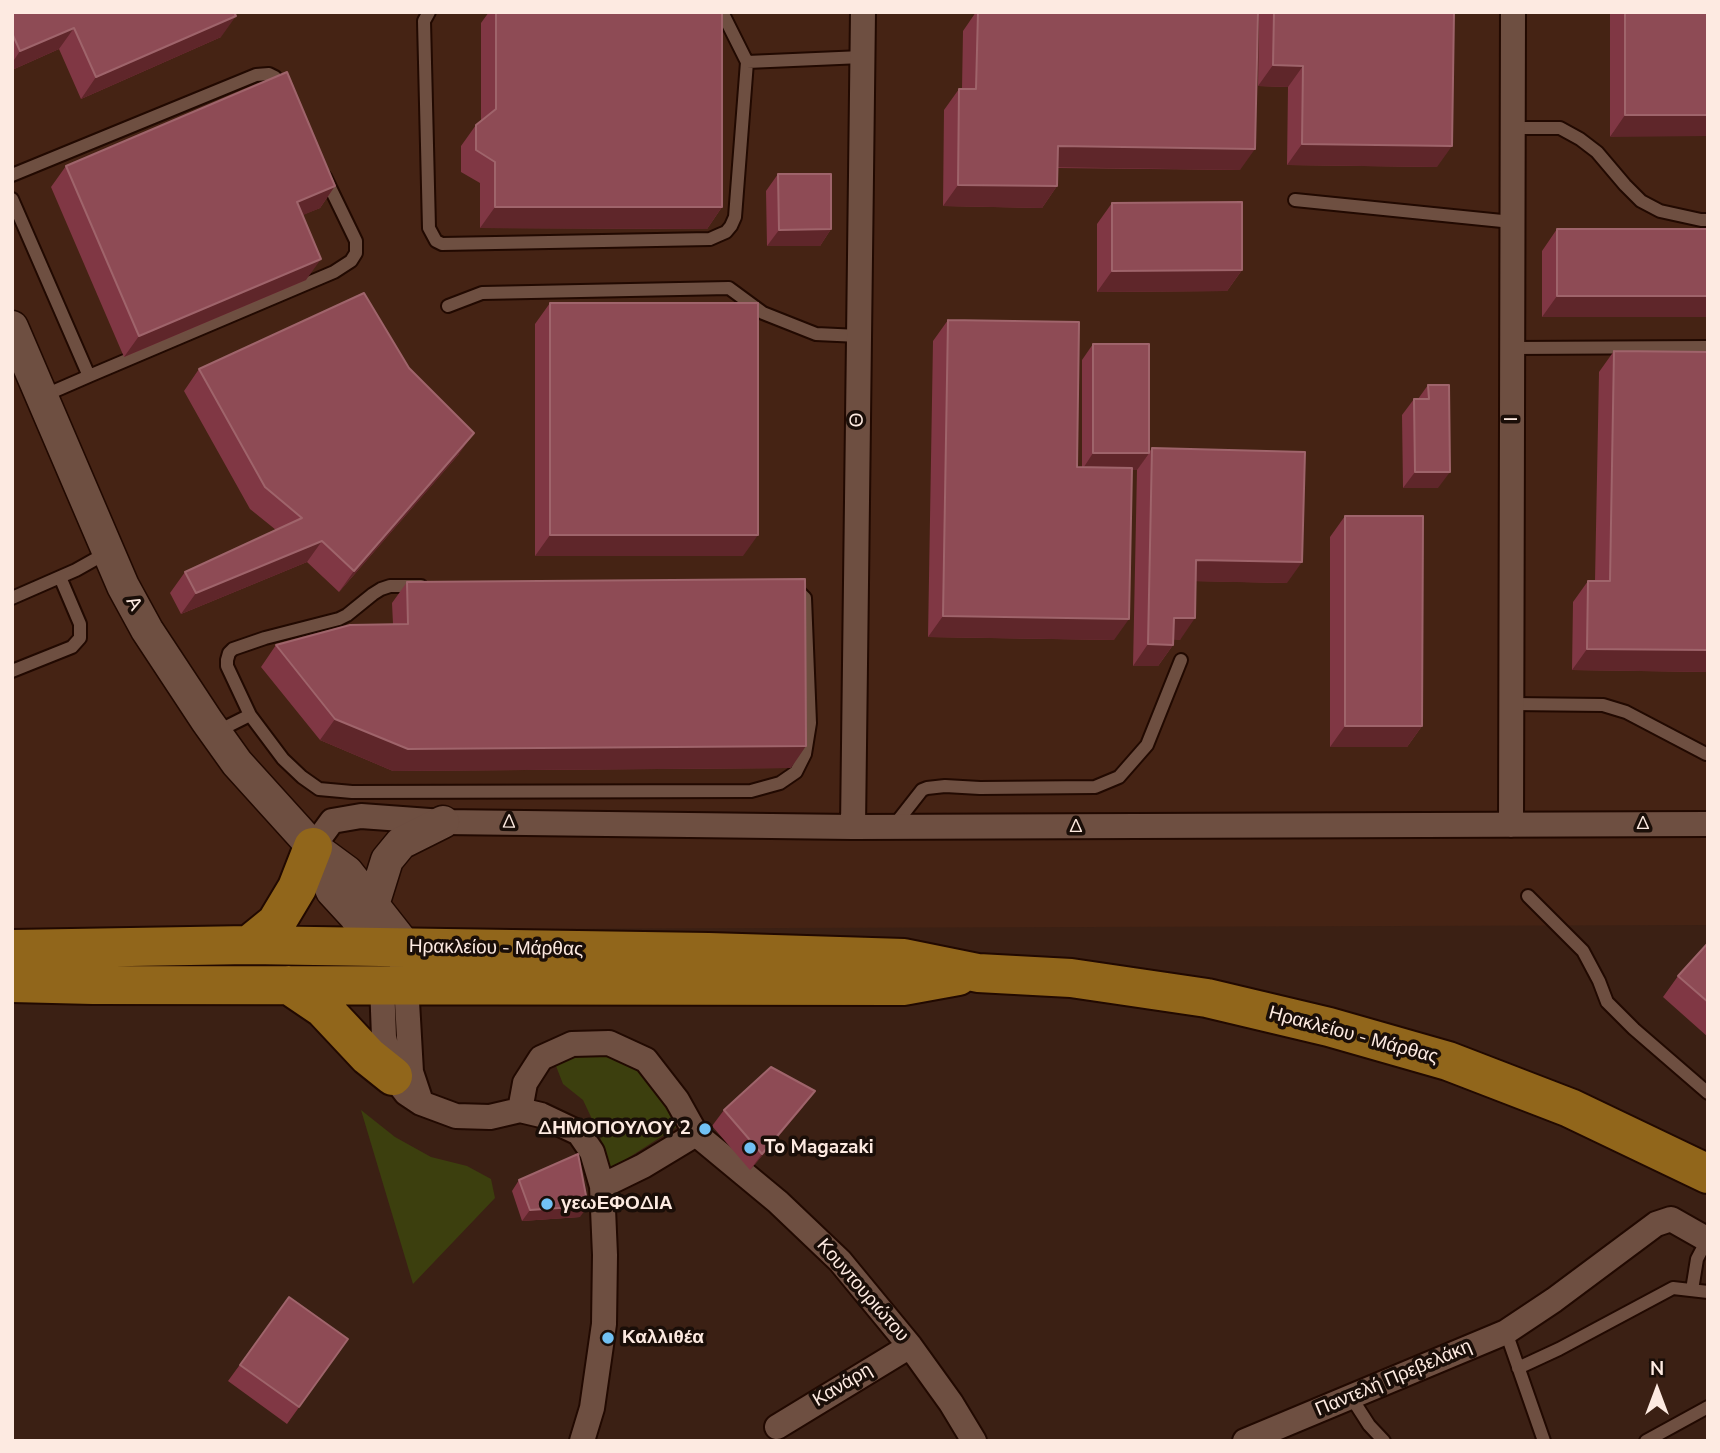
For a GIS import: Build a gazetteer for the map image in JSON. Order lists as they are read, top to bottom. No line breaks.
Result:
{"streets":{"main road":["Ηρακλείου - Μάρθας"],"street":["Ι","Θ","Α","Δ","Κουντουριώτου","Παντελή Πρεβελάκη","Κανάρη"]},"crossings":[["Ι","Δ"],["Θ","Δ"],["Α","Δ"],["Α","Ηρακλείου - Μάρθας"],["Κουντουριώτου","Κανάρη"]],"places":["ΔΗΜΟΠΟΥΛΟΥ 2","To Magazaki","γεωΕΦΟΔΙΑ","Καλλιθέα"],"north":"top"}
